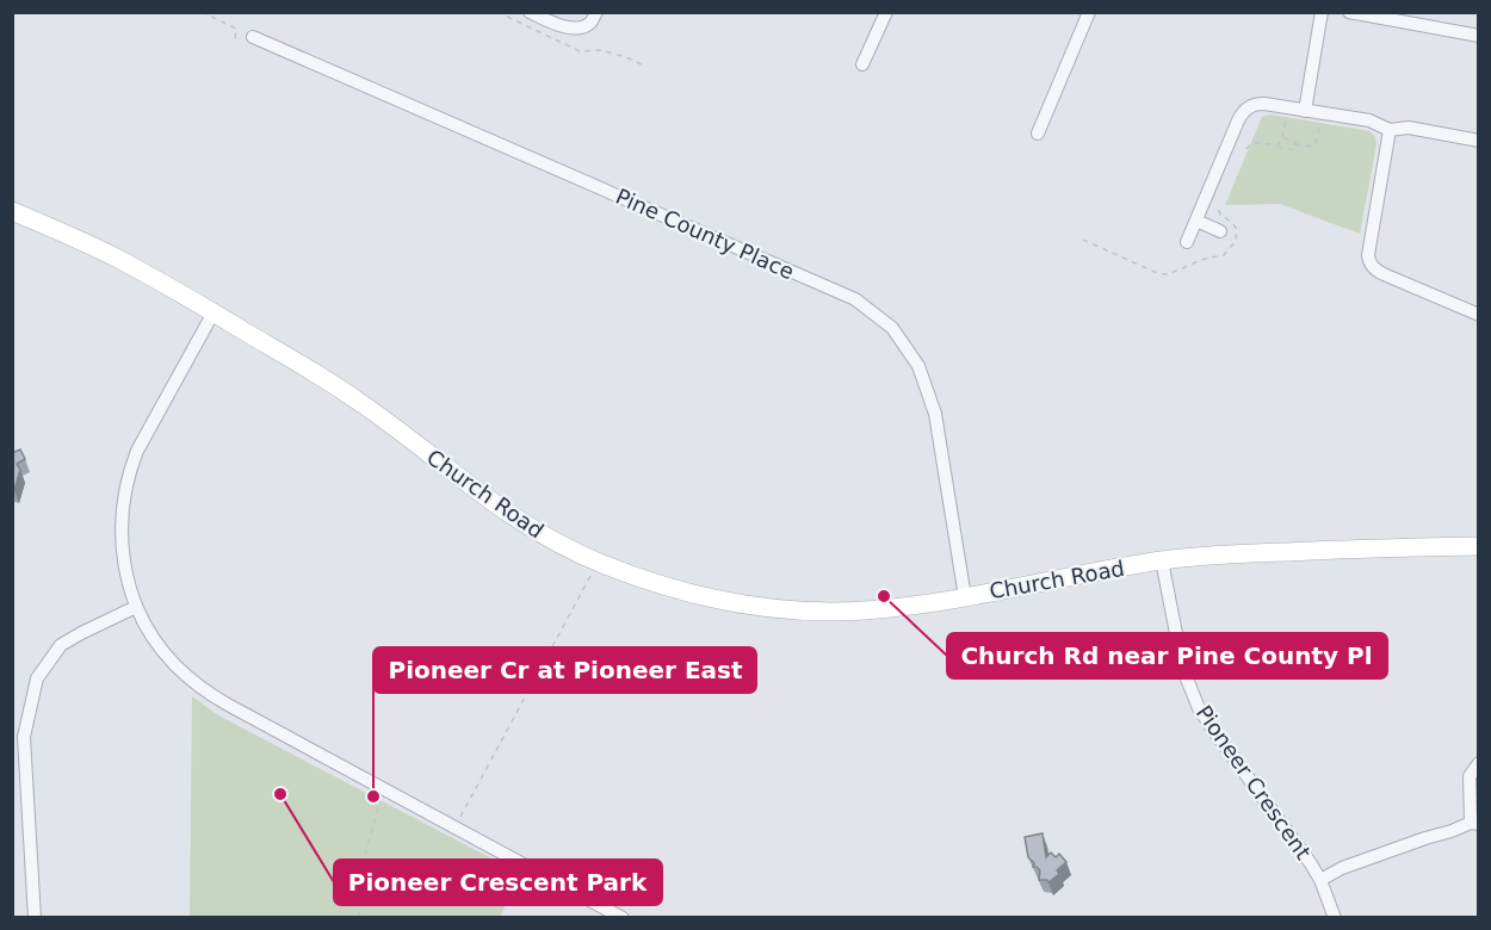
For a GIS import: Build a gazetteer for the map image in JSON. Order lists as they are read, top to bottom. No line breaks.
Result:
{"streets":{"main road":["Church Road"],"street":["Pine County Place","Pioneer Crescent"]},"crossings":[["Pine County Place","Church Road"],["Church Road","Pioneer Crescent"]],"places":["Church Rd near Pine County Pl","Pioneer Crescent Park","Pioneer Cr at Pioneer East"]}
